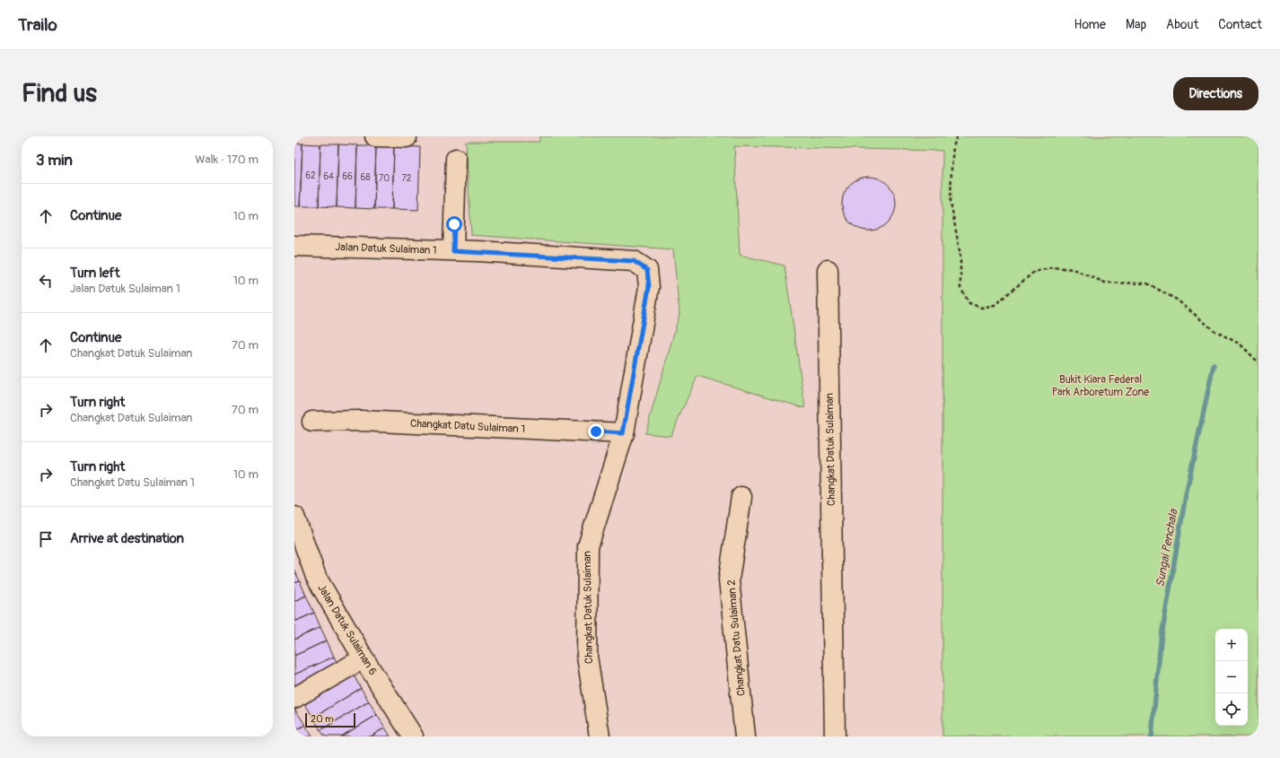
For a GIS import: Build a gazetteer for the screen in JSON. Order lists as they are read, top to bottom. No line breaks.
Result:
{"streets":{"street":["Jalan Datuk Sulaiman 1","Changkat Datu Sulaiman 1","Changkat Datuk Sulaiman","Jalan Datuk Sulaiman 6","Changkat Datu Sulaiman 2"]},"crossings":[["Jalan Datuk Sulaiman 1","Changkat Datuk Sulaiman"],["Changkat Datu Sulaiman 1","Changkat Datuk Sulaiman"]],"water":["Sungai Penchala"],"parks":["Bukit Kiara Federal Park Arboretum Zone"],"house_numbers":["62","64","66","68","70","72"],"scale_bar":"20 m","page":{"header":"Trailo","nav":["Home","Map","About","Contact"],"buttons":"Directions","title":"Find us","heading":["3 min","Walk · 170 m"],"list":[["Continue","10 m"],["Turn left","Jalan Datuk Sulaiman 1","10 m"],["Continue","Changkat Datuk Sulaiman","70 m"],["Turn right","Changkat Datuk Sulaiman","70 m"],["Turn right","Changkat Datu Sulaiman 1","10 m"],"Arrive at destination"],"map_buttons":["+","−"],"scale":"20 m"}}
